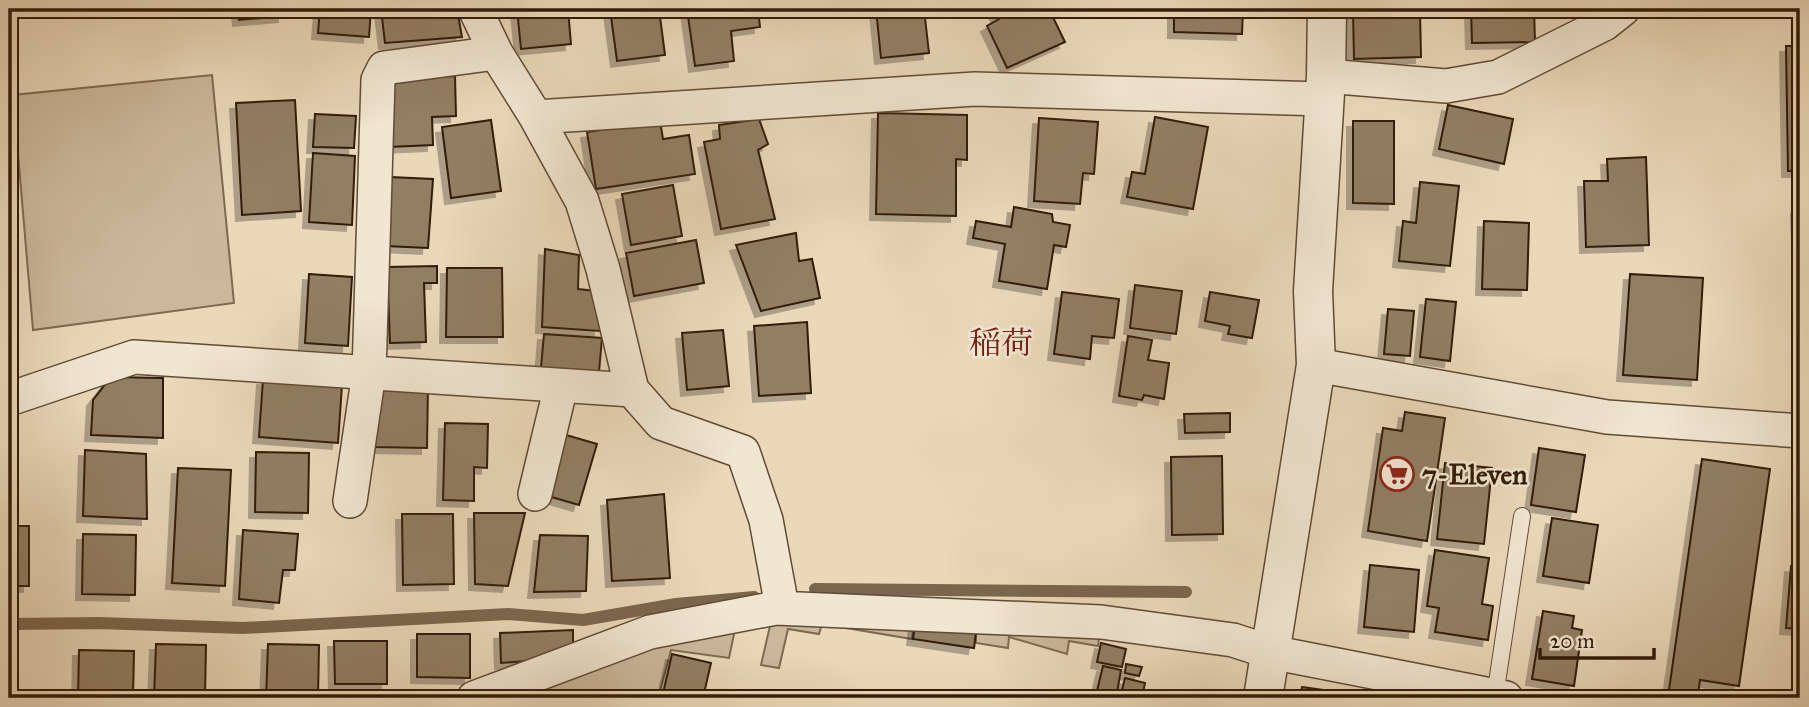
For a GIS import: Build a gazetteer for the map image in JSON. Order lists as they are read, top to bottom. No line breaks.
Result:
{"districts":["稲荷"],"places":{"supermarket":["7-Eleven"]},"scale_bar":"20 m"}
